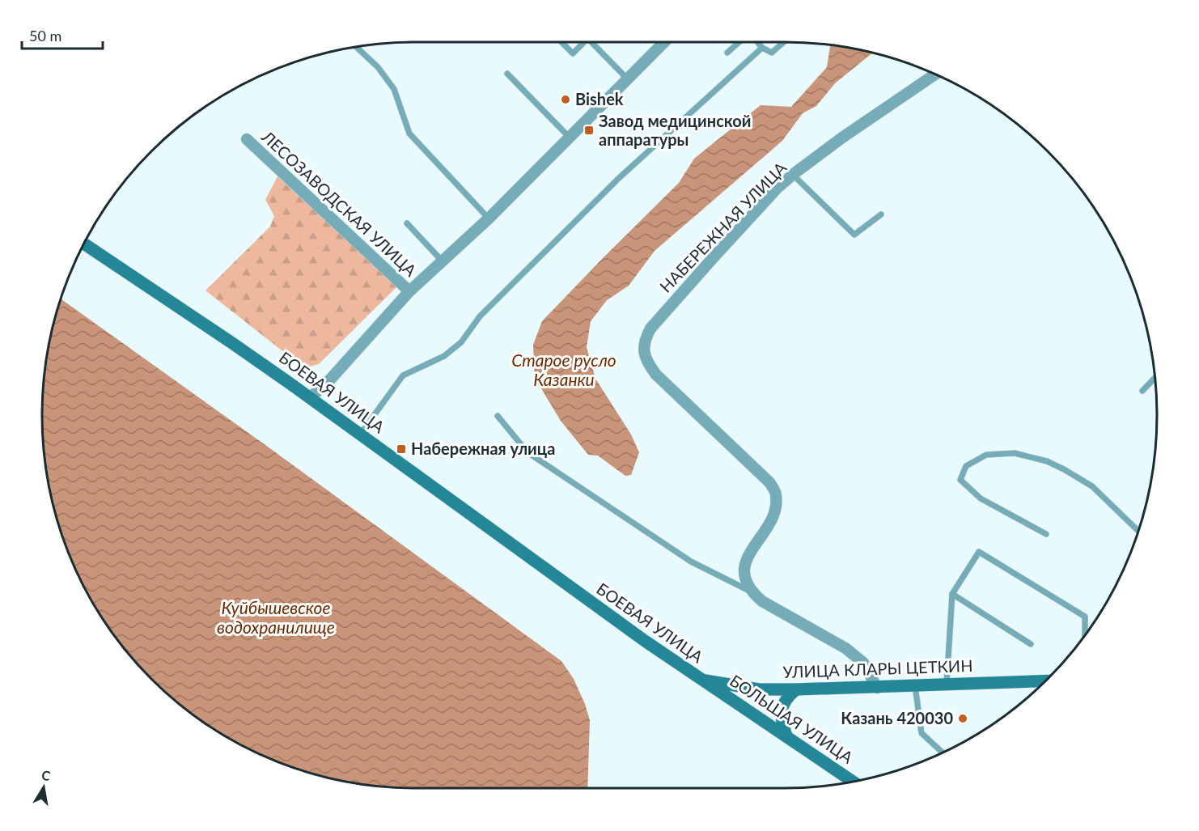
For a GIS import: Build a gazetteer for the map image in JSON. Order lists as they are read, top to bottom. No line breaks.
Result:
{"streets":{"main road":["БОЕВАЯ УЛИЦА","УЛИЦА КЛАРЫ ЦЕТКИН","БОЛЬШАЯ УЛИЦА"],"street":["ЛЕСОЗАВОДСКАЯ УЛИЦА","НАБЕРЕЖНАЯ УЛИЦА"]},"crossings":[["БОЕВАЯ УЛИЦА","УЛИЦА КЛАРЫ ЦЕТКИН"],["БОЕВАЯ УЛИЦА","БОЛЬШАЯ УЛИЦА"],["УЛИЦА КЛАРЫ ЦЕТКИН","БОЛЬШАЯ УЛИЦА"]],"water":["Старое русло Казанки","Куйбышевское водохранилище"],"places":{"other":["Bishek","Казань 420030"],"transit":["Завод медицинской аппаратуры","Набережная улица"]},"scale_bar":"50 m","north":"top"}
